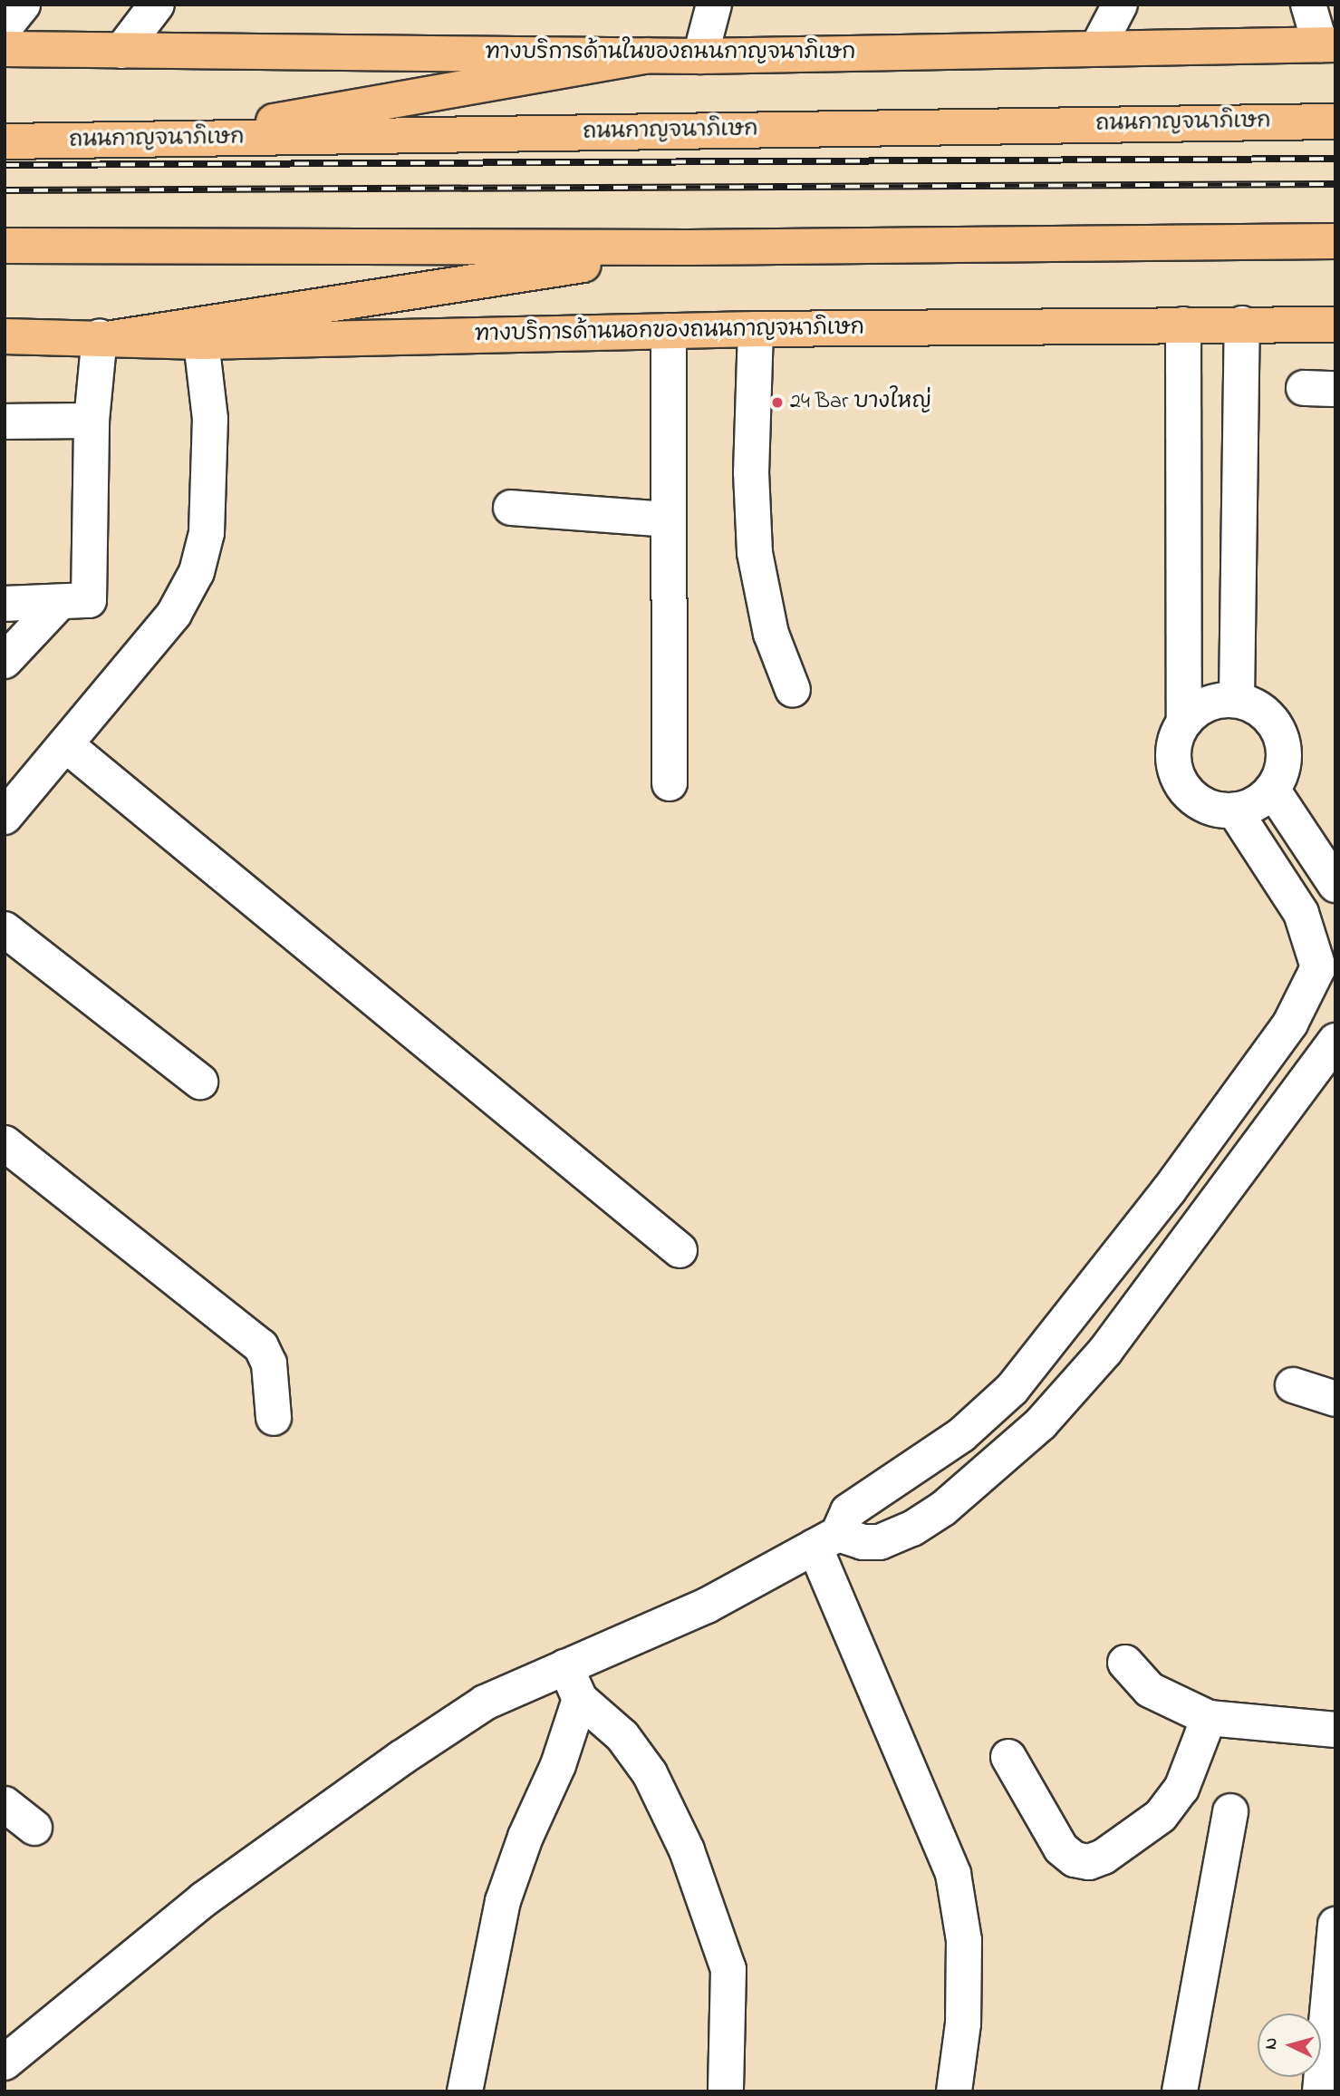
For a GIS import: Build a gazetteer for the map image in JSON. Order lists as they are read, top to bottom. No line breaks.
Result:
{"streets":{"main road":["ทางบริการด้านในของถนนกาญจนาภิเษก","ถนนกาญจนาภิเษก","ทางบริการด้านนอกของถนนกาญจนาภิเษก"]},"places":["24 Bar บางใหญ่"],"north":"left"}
